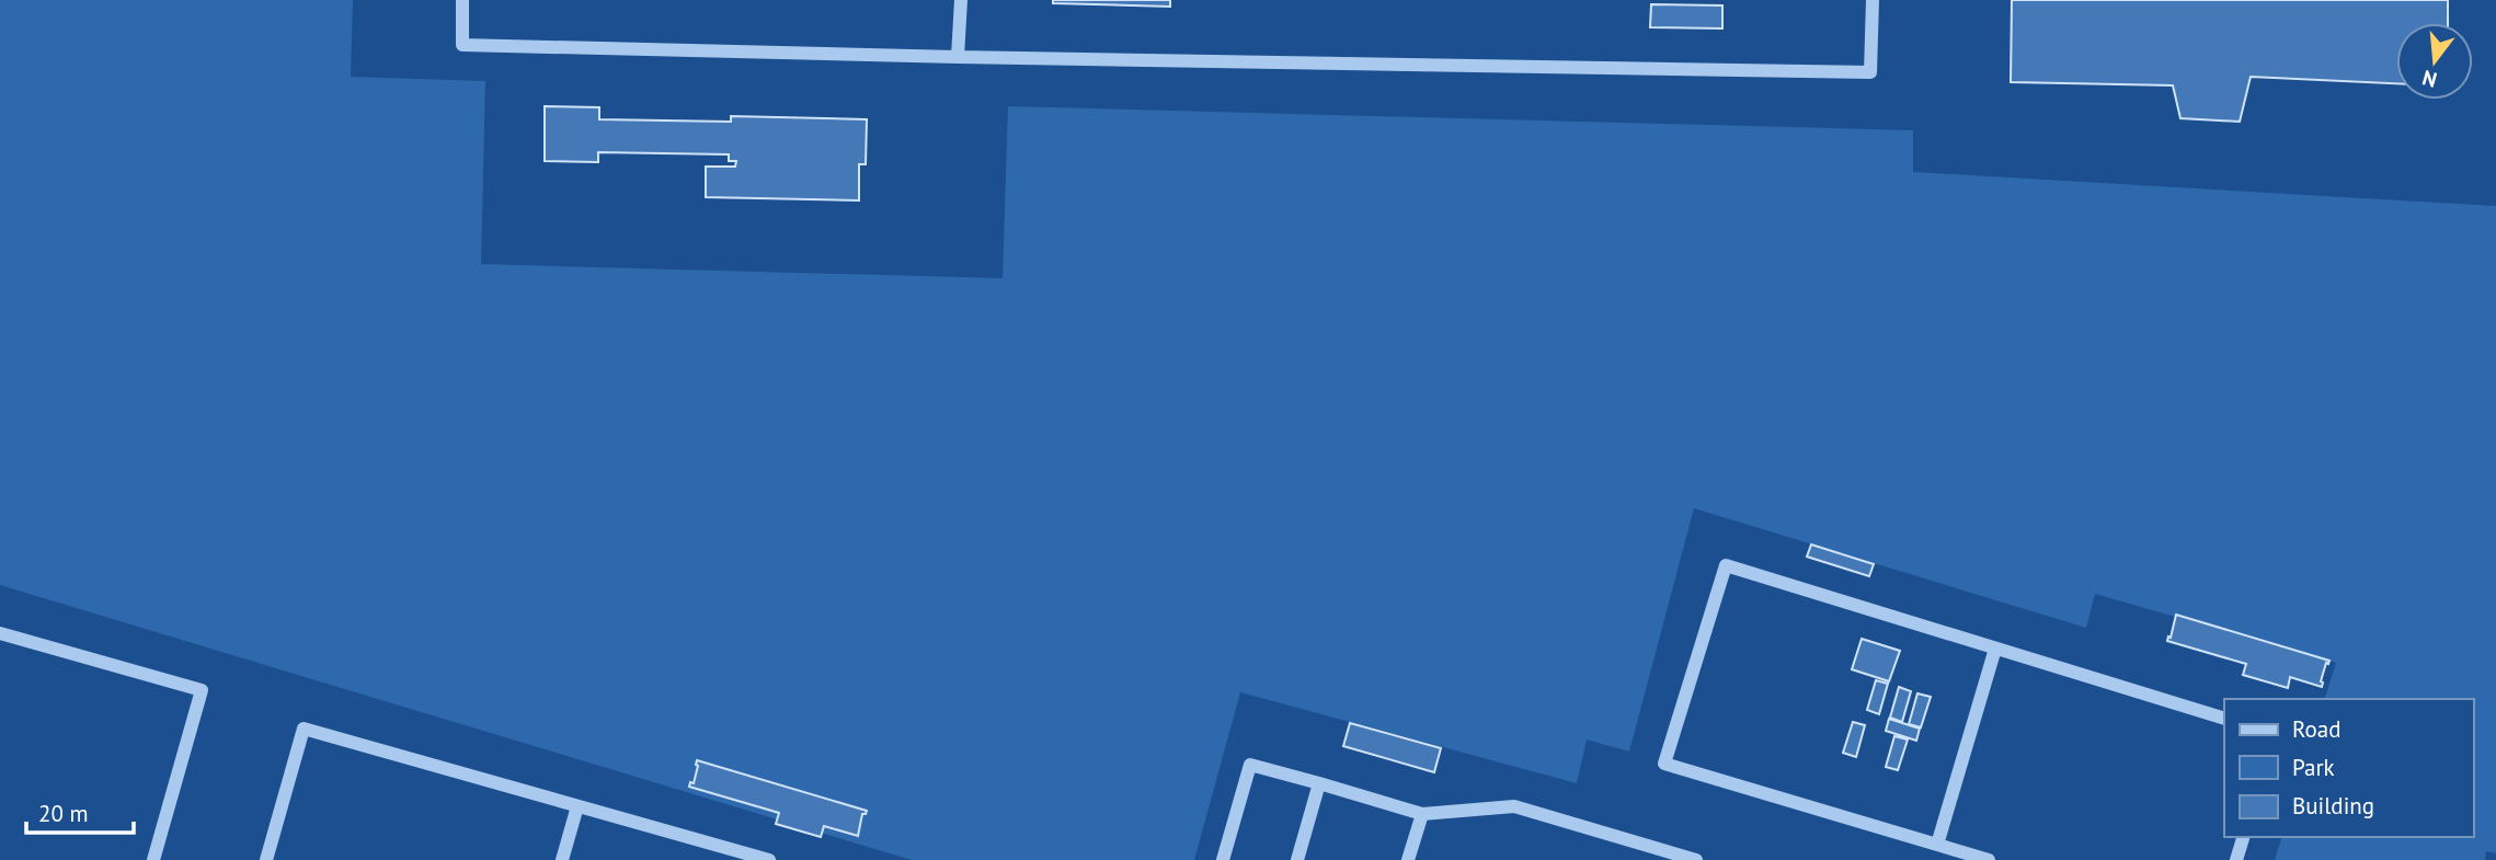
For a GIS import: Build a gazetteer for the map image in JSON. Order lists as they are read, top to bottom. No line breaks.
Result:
{"legend":["Road","Park","Building"],"scale_bar":"20 m","north":"bottom"}
